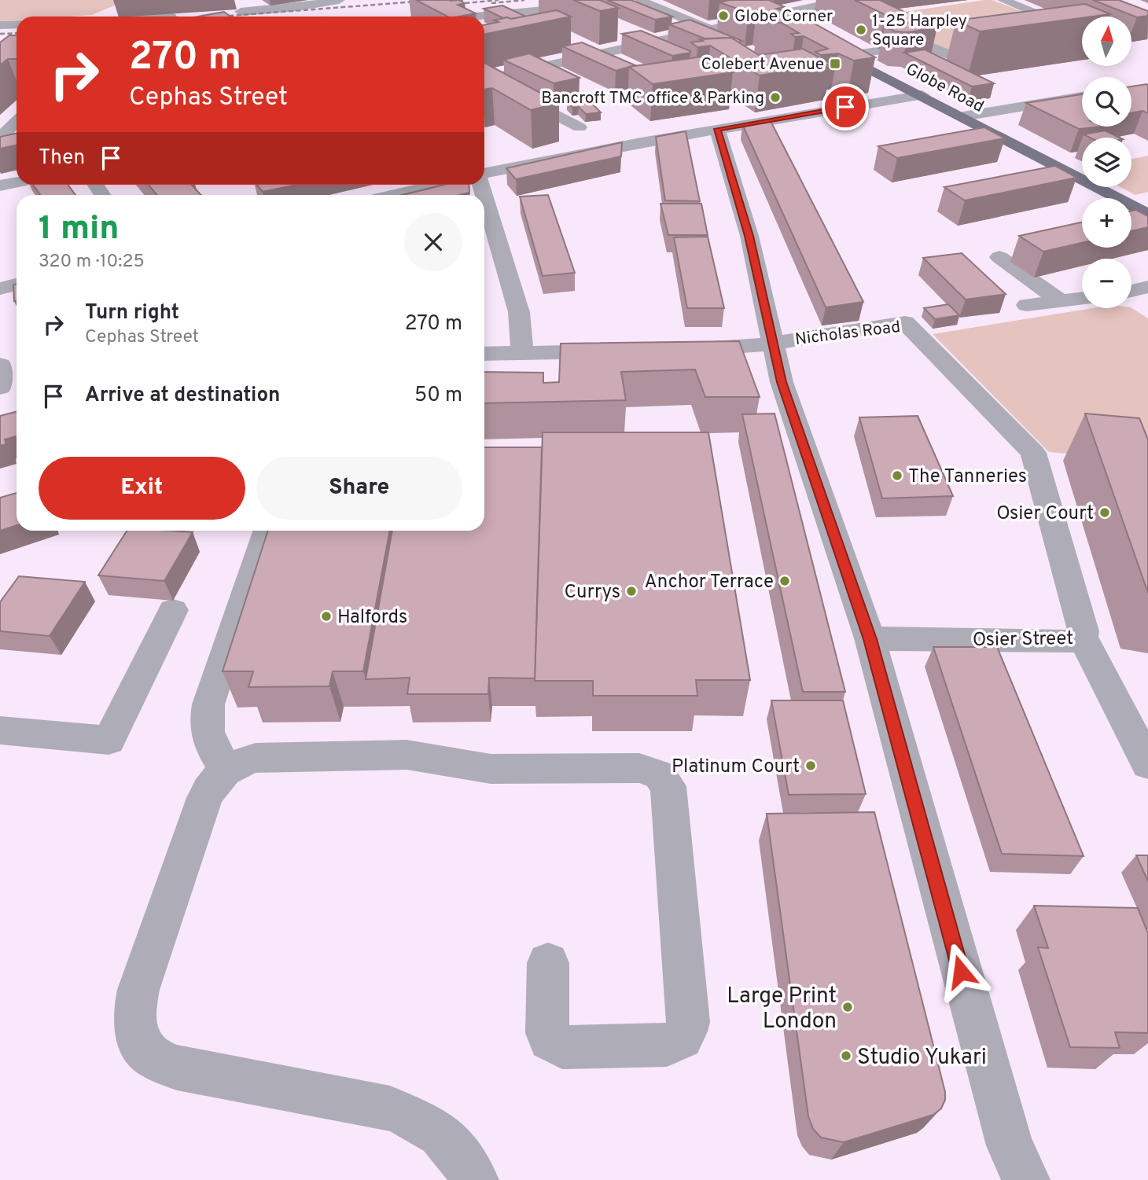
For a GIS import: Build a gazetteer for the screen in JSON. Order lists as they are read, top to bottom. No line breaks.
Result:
{"streets":{"main road":["Globe Road"],"street":["Nicholas Road","Osier Street"]},"crossings":[["Nicholas Road","Osier Street"]],"places":{"other":["Globe Corner","1-25 Harpley Square","Bancroft TMC office & Parking","The Tanneries","Osier Court","Anchor Terrace","Currys","Halfords","Platinum Court","Large Print London","Studio Yukari"],"transit":["Colebert Avenue"]},"north":"top","page":{"map_buttons":["+","−"],"turn":["270 m","Cephas Street"],"then":"Then","heading":["1 min","320 m · 10:25"],"list":[{"name":"Turn right","note":"Cephas Street","value":"270 m"},{"name":"Arrive at destination","value":"50 m"}],"buttons":["Exit","Share"]}}
